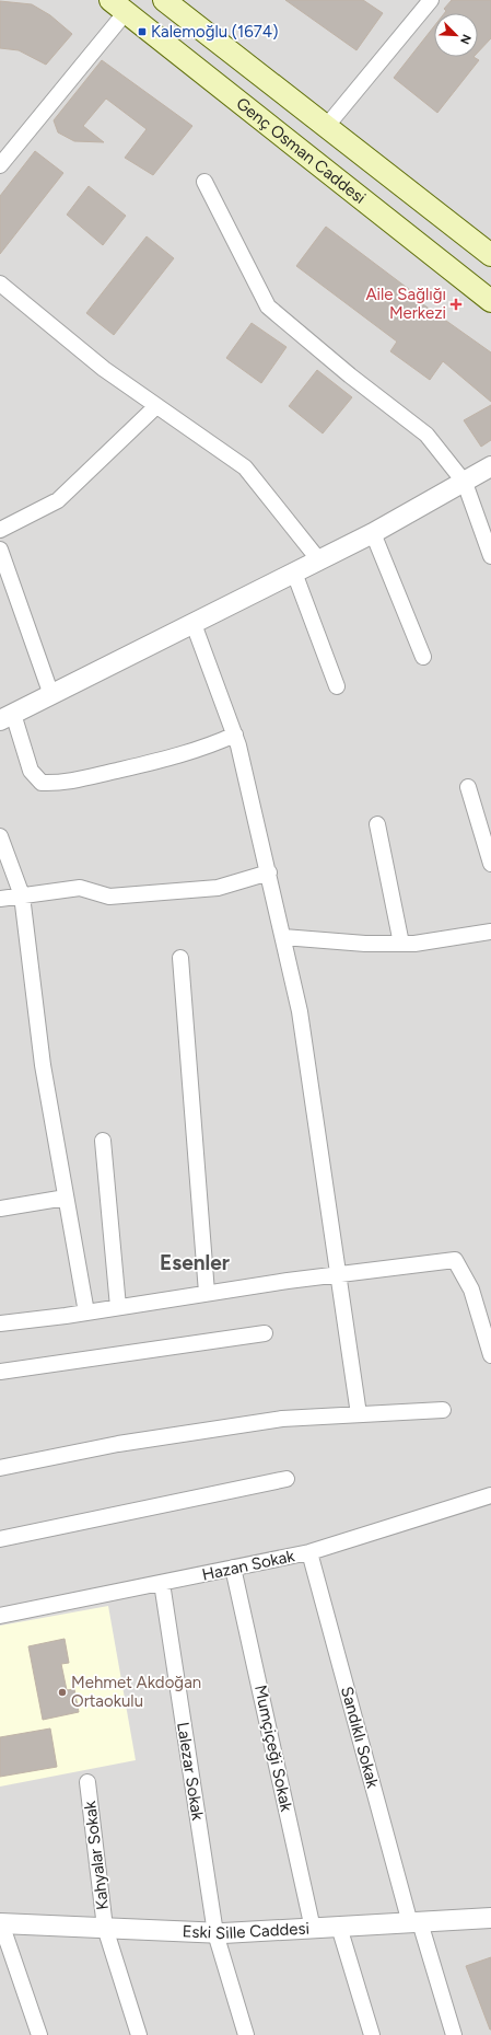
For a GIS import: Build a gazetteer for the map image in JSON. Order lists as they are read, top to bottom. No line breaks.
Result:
{"streets":{"main road":["Genç Osman Caddesi"],"street":["Hazan Sokak","Sandıklı Sokak","Mumçiçeği Sokak","Lalezar Sokak","Kahyalar Sokak","Eski Sille Caddesi"]},"crossings":[["Hazan Sokak","Sandıklı Sokak"],["Hazan Sokak","Mumçiçeği Sokak"],["Hazan Sokak","Lalezar Sokak"],["Sandıklı Sokak","Eski Sille Caddesi"],["Mumçiçeği Sokak","Eski Sille Caddesi"],["Lalezar Sokak","Eski Sille Caddesi"],["Kahyalar Sokak","Eski Sille Caddesi"]],"districts":["Esenler"],"places":{"transit":["Kalemoğlu (1674)"],"health":["Aile Sağlığı Merkezi"],"other":["Mehmet Akdoğan Ortaokulu"]},"north":"bottom right"}
